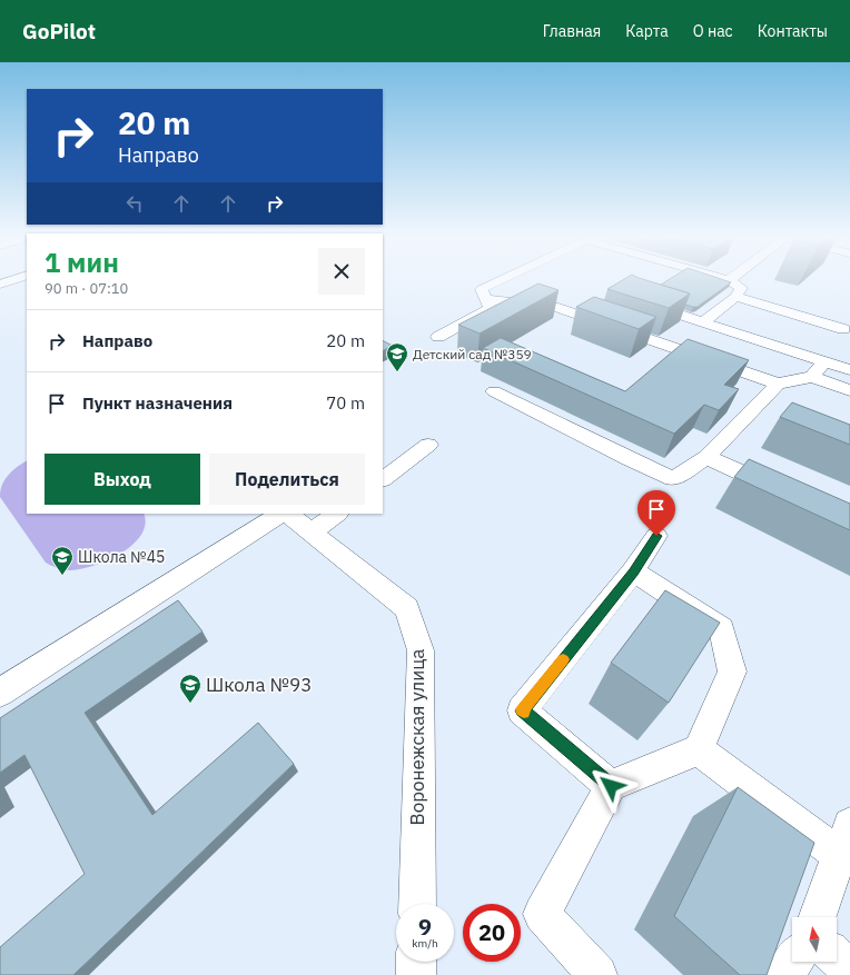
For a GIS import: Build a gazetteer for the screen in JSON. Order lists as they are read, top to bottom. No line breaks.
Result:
{"streets":{"street":["Воронежская улица"]},"places":{"school or university":["Детский сад №359","Школа №45","Школа №93"]},"north":"top","page":{"header":"GoPilot","nav":["Главная","Карта","О нас","Контакты"],"turn":["20 m","Направо"],"heading":["1 мин","90 m · 07:10"],"list":[{"name":"Направо","value":"20 m"},{"name":"Пункт назначения","value":"70 m"}],"buttons":["Выход","Поделиться"],"speed":"9 km/h","limit":"20"}}
